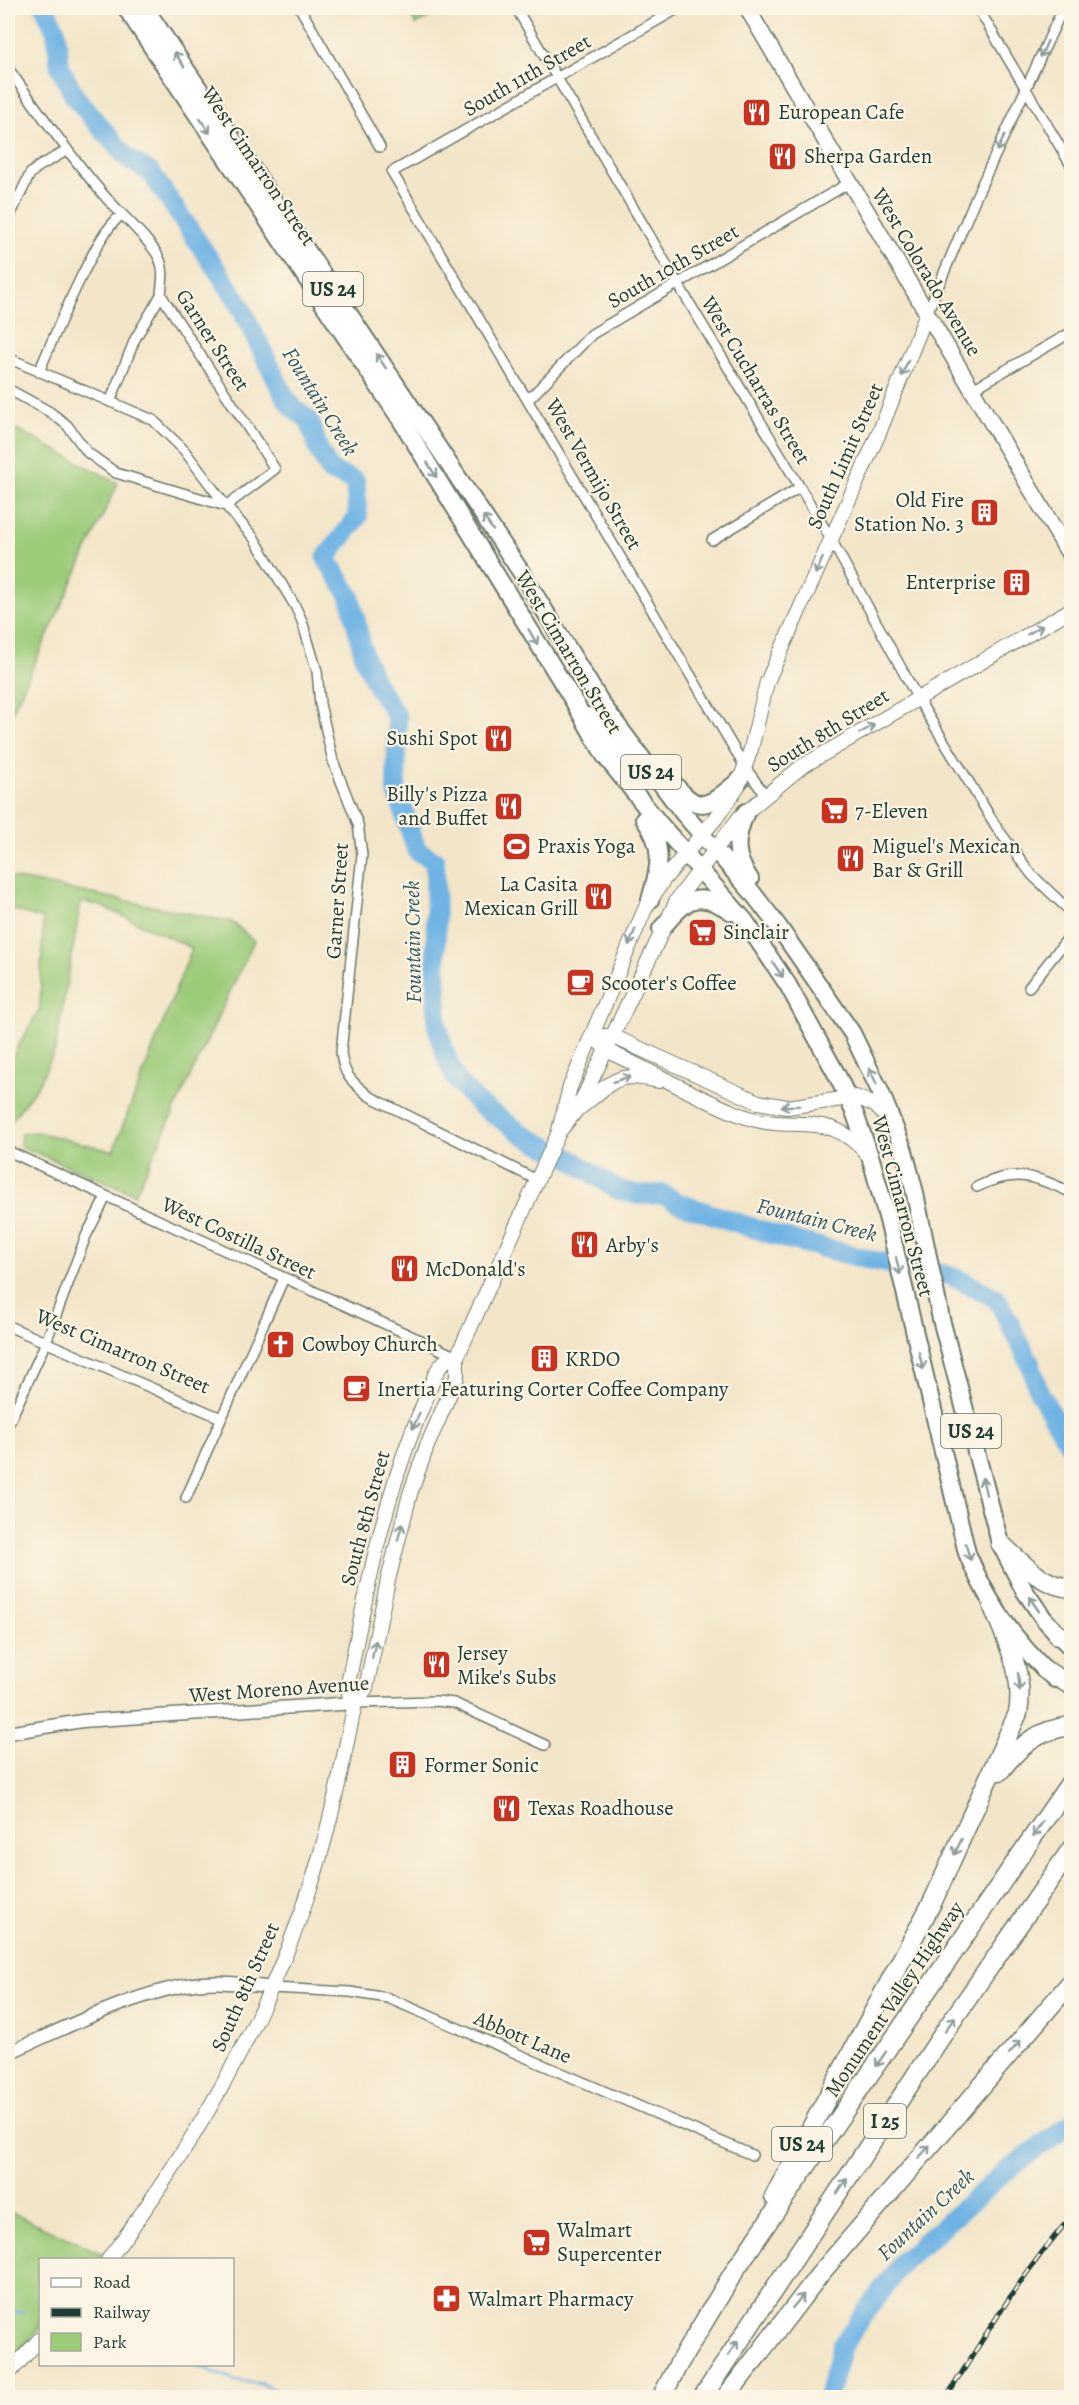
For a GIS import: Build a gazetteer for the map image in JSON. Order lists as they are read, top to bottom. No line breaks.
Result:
{"streets":{"highway":["West Cimarron Street","US 24","Monument Valley Highway","I 25"],"main road":["West Colorado Avenue","South Limit Street","South 8th Street"],"street":["South 11th Street","South 10th Street","Garner Street","West Cucharras Street","West Vermijo Street","West Costilla Street","West Moreno Avenue","Abbott Lane"]},"crossings":[["South 11th Street","West Cucharras Street"],["South 11th Street","West Vermijo Street"],["West Cimarron Street","US 24"],["West Cimarron Street","South Limit Street"],["West Cimarron Street","South 8th Street"],["South 10th Street","West Colorado Avenue"],["South 10th Street","West Cucharras Street"],["South 10th Street","West Vermijo Street"],["West Colorado Avenue","South Limit Street"],["US 24","Monument Valley Highway"],["Garner Street","South 8th Street"],["West Cucharras Street","South Limit Street"],["West Cucharras Street","South 8th Street"],["South Limit Street","West Vermijo Street"],["South Limit Street","South 8th Street"],["West Vermijo Street","South 8th Street"],["South 8th Street","West Costilla Street"],["South 8th Street","West Moreno Avenue"],["South 8th Street","Abbott Lane"]],"one_way":["South Limit Street"],"water":["Fountain Creek"],"places":{"restaurant":["European Cafe","Sherpa Garden","Sushi Spot","Billy's Pizza and Buffet","Miguel's Mexican Bar & Grill","La Casita Mexican Grill","Arby's","McDonald's","Jersey Mike's Subs","Texas Roadhouse"],"building":["Old Fire Station No. 3","Enterprise","KRDO","Former Sonic"],"supermarket":["7-Eleven","Sinclair","Walmart Supercenter"],"sports":["Praxis Yoga"],"cafe":["Scooter's Coffee","Inertia Featuring Corter Coffee Company"],"church":["Cowboy Church"],"pharmacy":["Walmart Pharmacy"]},"legend":["Road","Railway","Park"]}
